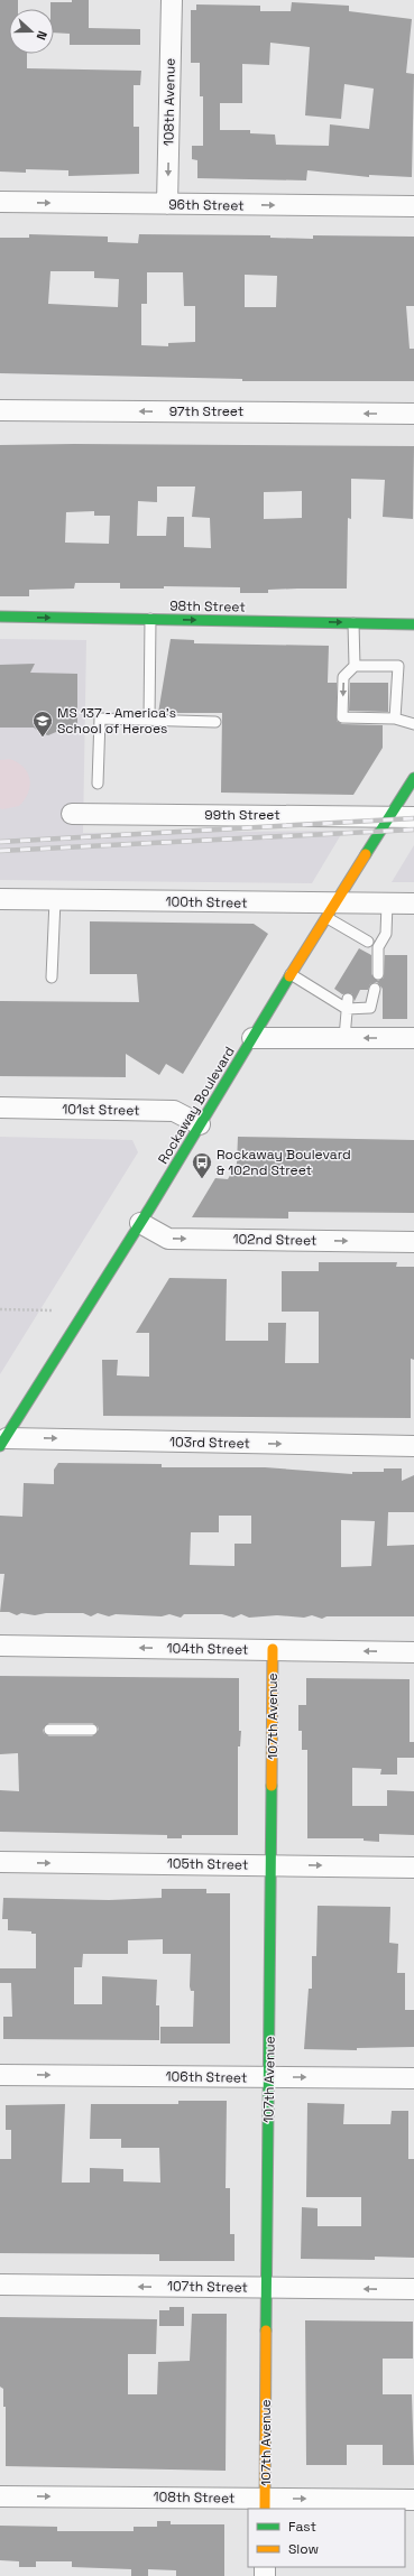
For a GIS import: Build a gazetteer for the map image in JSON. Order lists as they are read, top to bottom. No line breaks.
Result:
{"streets":{"street":["108th Avenue","96th Street","97th Street","98th Street","99th Street","100th Street","Rockaway Boulevard","101st Street","102nd Street","103rd Street","104th Street","107th Avenue","105th Street","106th Street","107th Street","108th Street"]},"crossings":[["108th Avenue","96th Street"],["99th Street","Rockaway Boulevard"],["100th Street","Rockaway Boulevard"],["Rockaway Boulevard","101st Street"],["Rockaway Boulevard","102nd Street"],["Rockaway Boulevard","103rd Street"],["104th Street","107th Avenue"],["107th Avenue","105th Street"],["107th Avenue","106th Street"],["107th Avenue","107th Street"],["107th Avenue","108th Street"]],"one_way":["108th Avenue","96th Street","97th Street","98th Street","102nd Street","103rd Street","104th Street","105th Street","106th Street","107th Street","108th Street"],"places":{"school or university":["MS 137 - America's School of Heroes"],"bus stop":["Rockaway Boulevard & 102nd Street"]},"legend":["Fast","Slow"],"north":"right"}
